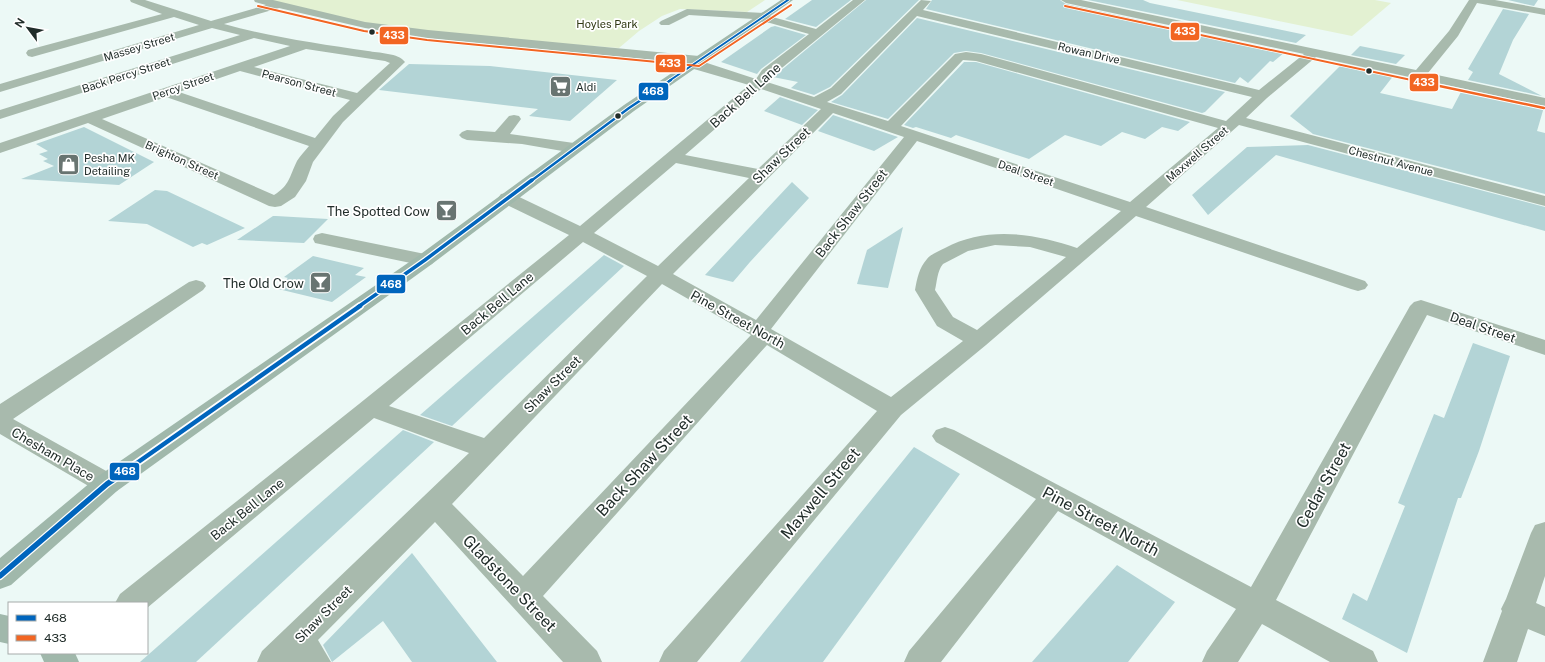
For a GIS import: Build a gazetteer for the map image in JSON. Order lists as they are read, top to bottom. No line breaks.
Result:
{"streets":{"street":["Massey Street","Rowan Drive","Back Percy Street","Pearson Street","Percy Street","Back Bell Lane","Maxwell Street","Shaw Street","Brighton Street","Chestnut Avenue","Deal Street","Back Shaw Street","Pine Street North","Chesham Place","Cedar Street","Gladstone Street"]},"crossings":[["Massey Street","Deal Street"],["Rowan Drive","Maxwell Street"],["Rowan Drive","Shaw Street"],["Pearson Street","Percy Street"],["Percy Street","Brighton Street"],["Percy Street","Deal Street"],["Back Bell Lane","Deal Street"],["Back Bell Lane","Pine Street North"],["Maxwell Street","Chestnut Avenue"],["Maxwell Street","Deal Street"],["Maxwell Street","Pine Street North"],["Shaw Street","Deal Street"],["Shaw Street","Pine Street North"],["Shaw Street","Gladstone Street"],["Chestnut Avenue","Deal Street"],["Deal Street","Back Shaw Street"],["Deal Street","Cedar Street"],["Back Shaw Street","Pine Street North"],["Back Shaw Street","Gladstone Street"],["Pine Street North","Cedar Street"]],"parks":["Hoyles Park"],"places":{"supermarket":["Aldi"],"shop":["Pesha MK Detailing"],"bar":["The Spotted Cow","The Old Crow"]},"lines":["transit line 468","transit line 433"],"legend":["468","433"],"north":"top left"}
